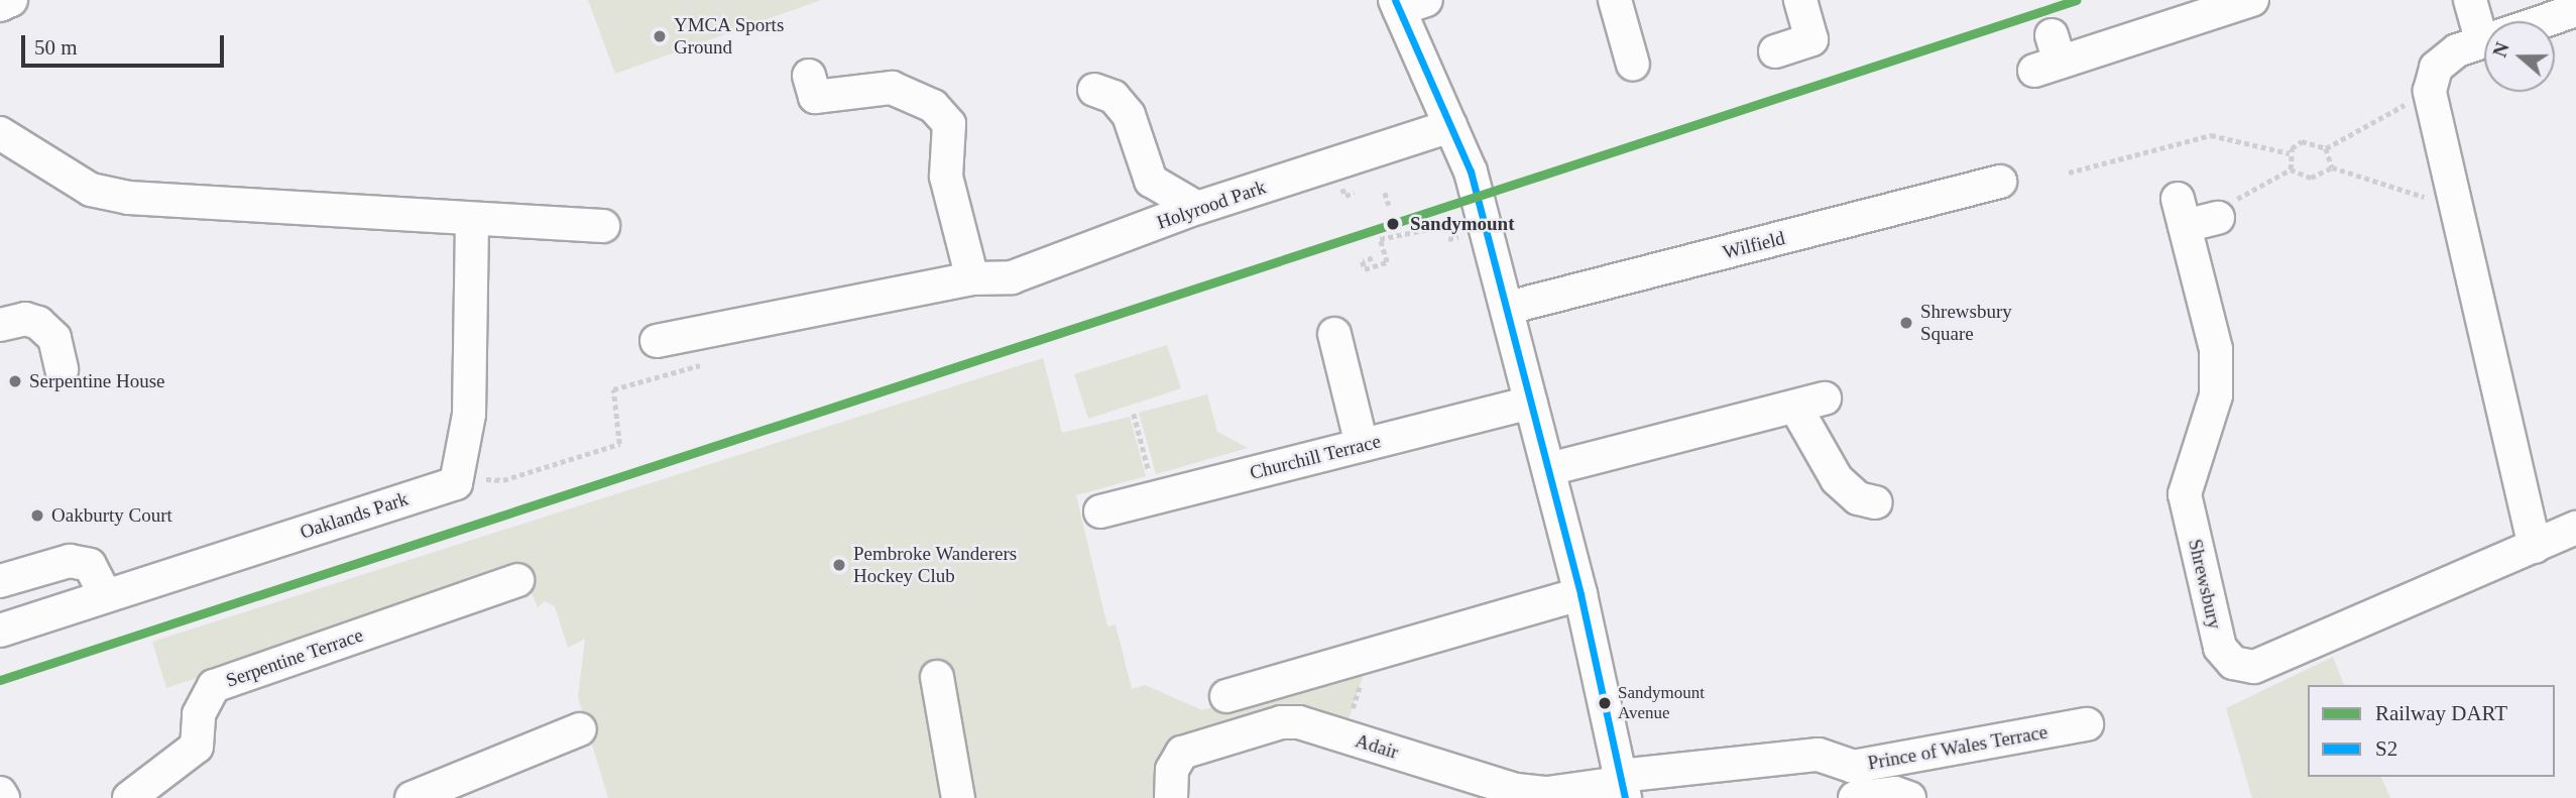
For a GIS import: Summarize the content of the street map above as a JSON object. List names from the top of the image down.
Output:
{
  "streets": {
    "street": [
      "Holyrood Park",
      "Wilfield",
      "Churchill Terrace",
      "Oaklands Park",
      "Shrewsbury",
      "Serpentine Terrace",
      "Adair",
      "Prince of Wales Terrace"
    ]
  },
  "crossings": [
    ["Adair", "Prince of Wales Terrace"]
  ],
  "places": [
    "YMCA Sports Ground",
    "Sandymount",
    "Shrewsbury Square",
    "Serpentine House",
    "Oakburty Court",
    "Pembroke Wanderers Hockey Club",
    "Sandymount Avenue"
  ],
  "lines": ["rail line DART", "transit line S2"],
  "legend": ["Railway DART", "S2"],
  "scale_bar": "50 m",
  "north": "left"
}
